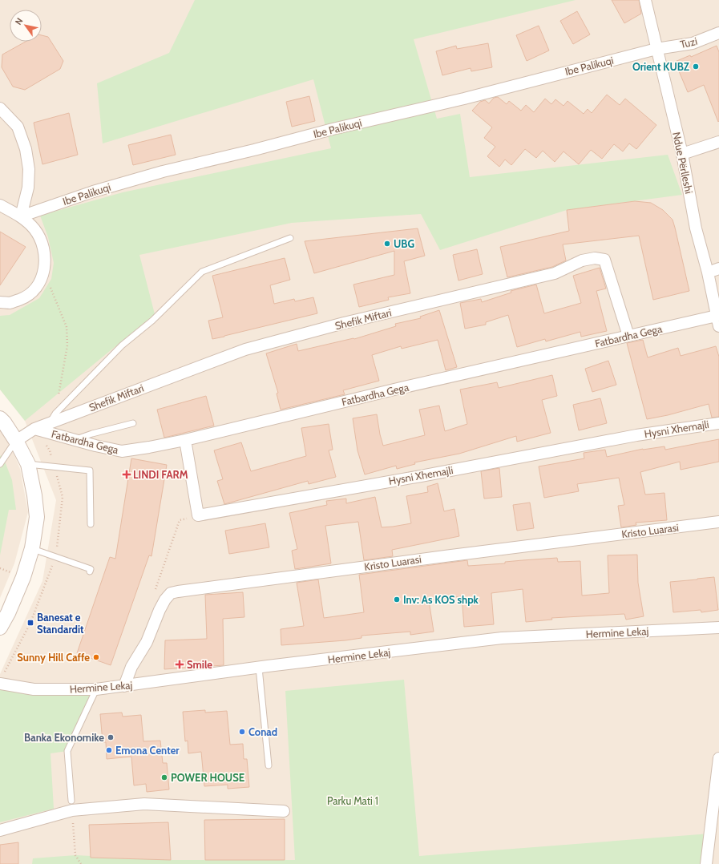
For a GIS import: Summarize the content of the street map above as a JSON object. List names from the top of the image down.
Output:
{
  "streets": {
    "street": [
      "Tuzi",
      "Ibe Palikuqi",
      "Ndue Përlleshi",
      "Shefik Miftari",
      "Fatbardha Gega",
      "Hysni Xhemajli",
      "Kristo Luarasi",
      "Hermine Lekaj"
    ]
  },
  "crossings": [
    ["Tuzi", "Ibe Palikuqi"],
    ["Tuzi", "Ndue Përlleshi"],
    ["Ibe Palikuqi", "Ndue Përlleshi"],
    ["Ndue Përlleshi", "Fatbardha Gega"],
    ["Shefik Miftari", "Fatbardha Gega"],
    ["Kristo Luarasi", "Hermine Lekaj"]
  ],
  "parks": ["Parku Mati 1"],
  "places": {
    "other": [
      "Orient KUBZ",
      "UBG",
      "Inv: As KOS shpk",
      "Sunny Hill Caffe",
      "Conad",
      "Banka Ekonomike",
      "Emona Center",
      "POWER HOUSE"
    ],
    "health": ["LINDI FARM", "Smile"],
    "transit": ["Banesat e Standardit"]
  },
  "north": "top left"
}
